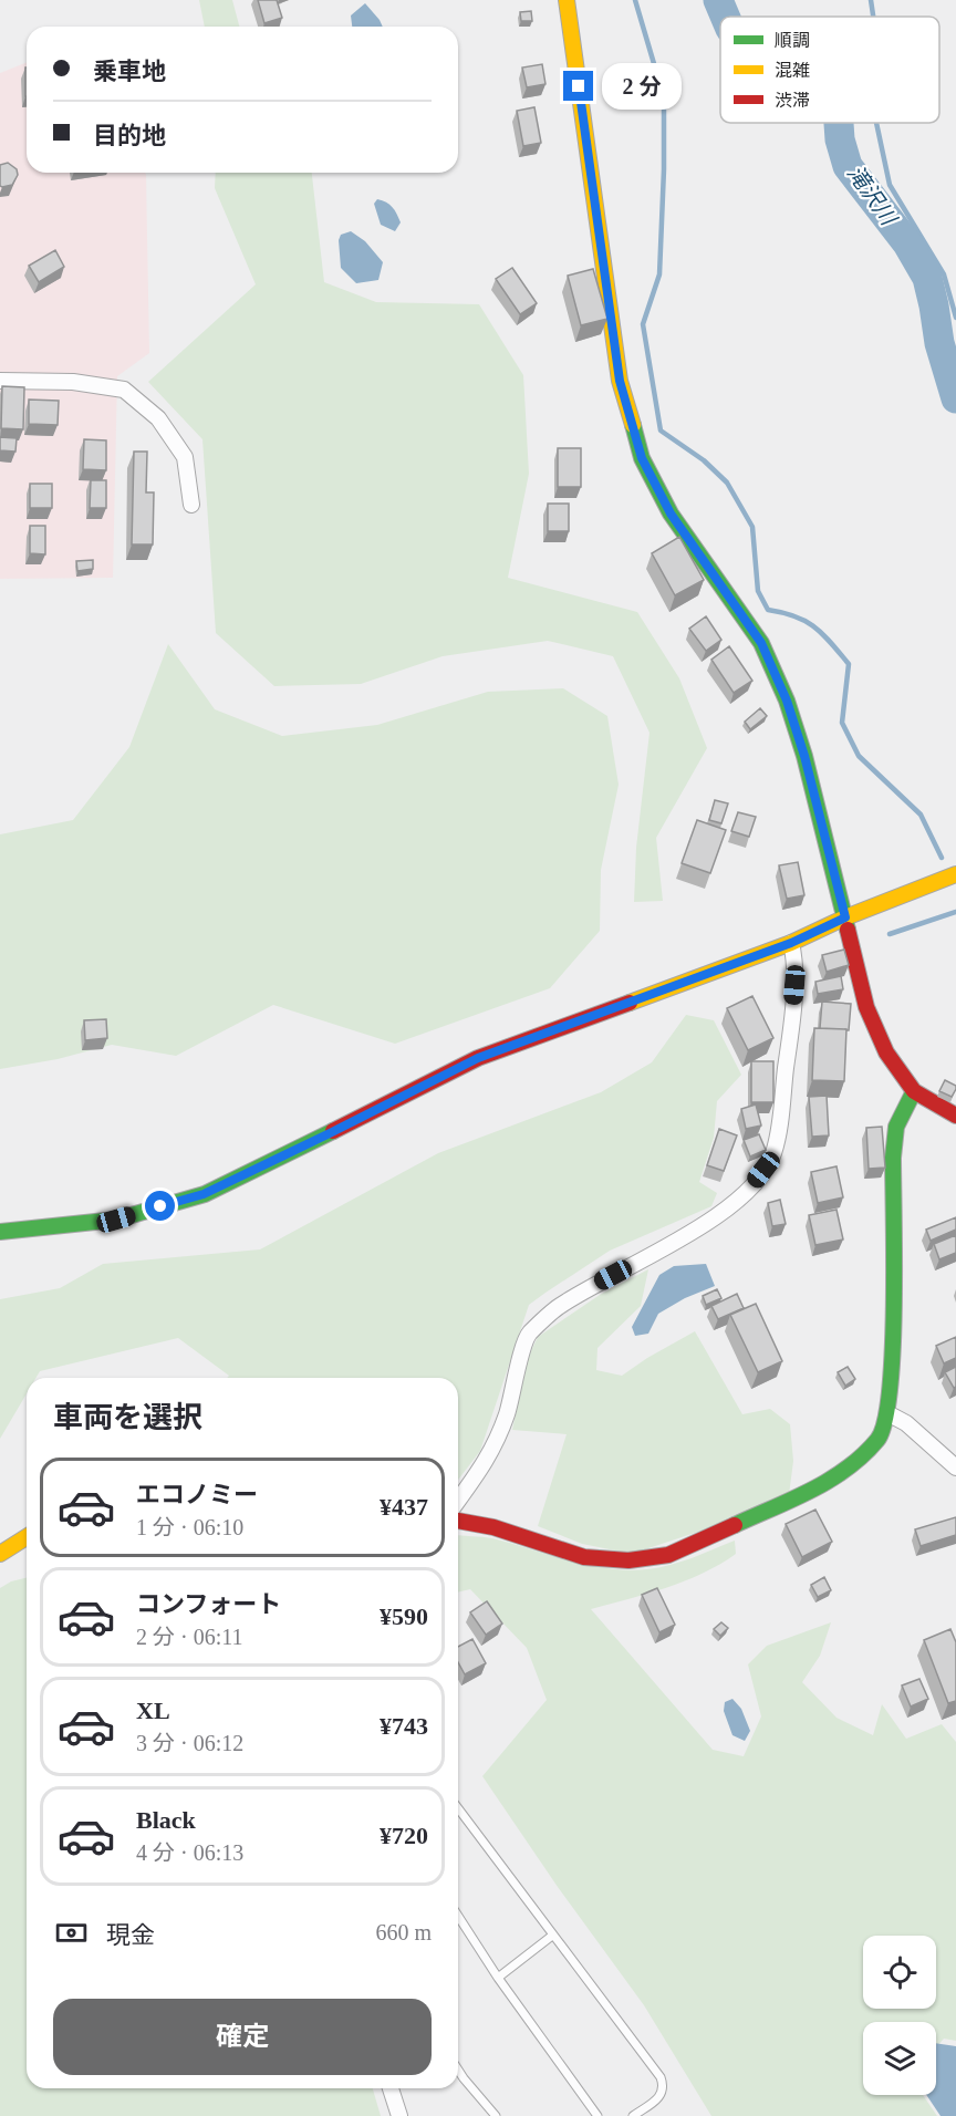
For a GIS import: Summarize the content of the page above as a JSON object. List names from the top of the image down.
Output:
{
  "water": ["滝沢川"],
  "legend": ["順調", "混雑", "渋滞"],
  "page": {
    "banner": ["乗車地", "目的地"],
    "bubble": "2 分",
    "heading": "車両を選択",
    "list": [
      {
        "name": "エコノミー",
        "note": "1 分 · 06:10",
        "value": "¥437"
      },
      {
        "name": "コンフォート",
        "note": "2 分 · 06:11",
        "value": "¥590"
      },
      {
        "name": "XL",
        "note": "3 分 · 06:12",
        "value": "¥743"
      },
      {
        "name": "Black",
        "note": "4 分 · 06:13",
        "value": "¥720"
      }
    ],
    "pay": ["現金", "660 m"],
    "buttons": "確定"
  }
}
